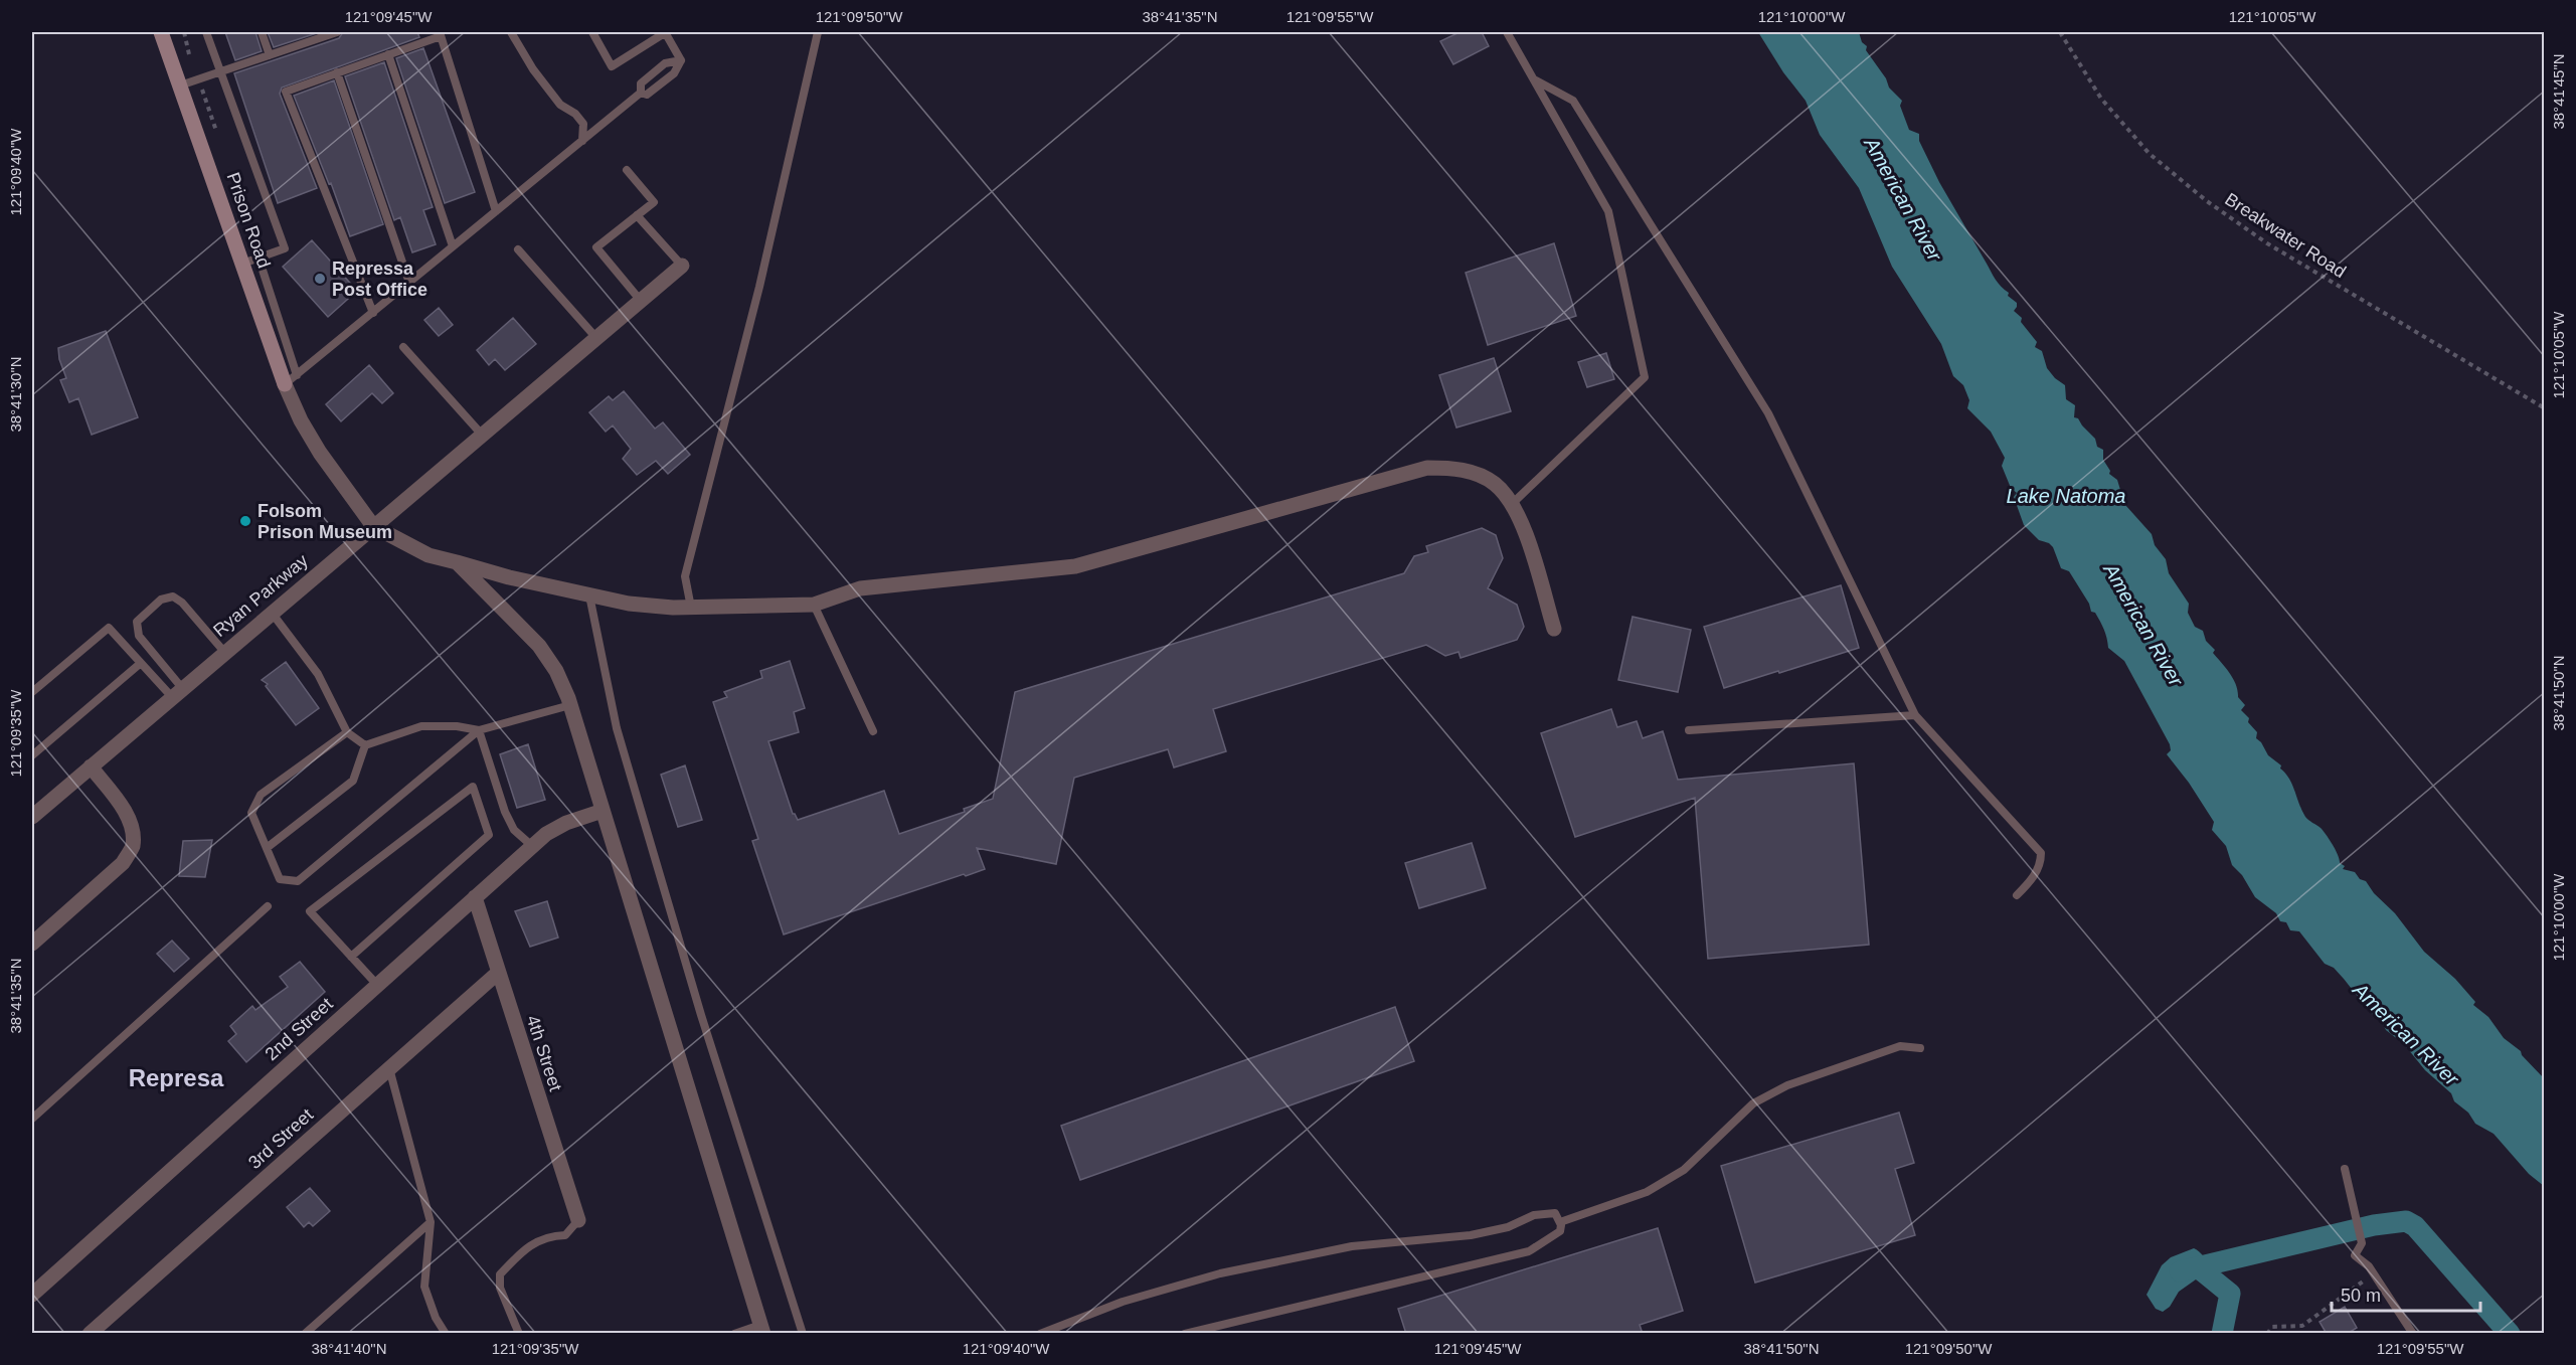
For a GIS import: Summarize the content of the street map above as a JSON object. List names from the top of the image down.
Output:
{
  "streets": {
    "street": [
      "Prison Road",
      "Ryan Parkway",
      "2nd Street",
      "4th Street",
      "3rd Street"
    ],
    "path": ["Breakwater Road"]
  },
  "crossings": [
    ["Prison Road", "Ryan Parkway"],
    ["2nd Street", "4th Street"],
    ["4th Street", "3rd Street"]
  ],
  "districts": ["Represa"],
  "water": ["American River", "Lake Natoma"],
  "places": ["Repressa Post Office", "Folsom Prison Museum"],
  "scale_bar": "50 m",
  "coordinates": [
    "121°09'45\"W",
    "121°09'50\"W",
    "38°41'35\"N",
    "121°09'55\"W",
    "121°10'00\"W",
    "121°10'05\"W",
    "38°41'45\"N",
    "121°09'40\"W",
    "38°41'30\"N",
    "38°41'50\"N",
    "121°09'35\"W",
    "38°41'40\"N"
  ]
}
